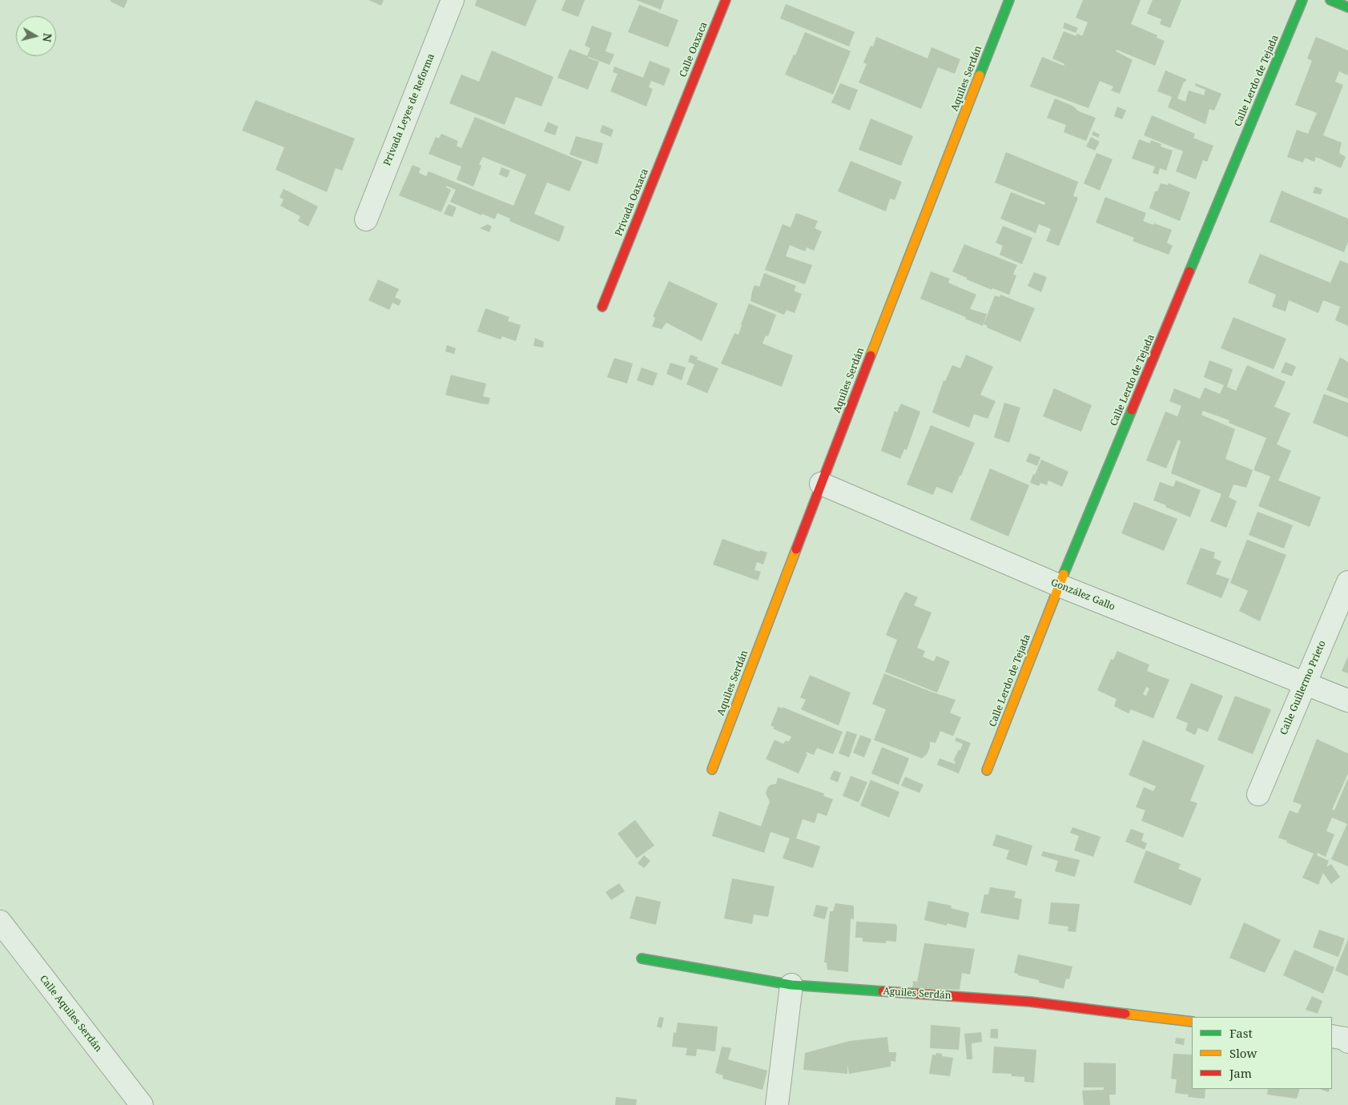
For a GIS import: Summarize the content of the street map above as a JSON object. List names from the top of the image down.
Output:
{
  "streets": {
    "street": [
      "Calle Oaxaca",
      "Aquiles Serdán",
      "Calle Lerdo de Tejada",
      "Privada Leyes de Reforma",
      "Privada Oaxaca",
      "González Gallo",
      "Calle Guillermo Prieto",
      "Aguiles Serdán",
      "Calle Aquiles Serdán"
    ]
  },
  "crossings": [
    ["Calle Oaxaca", "Privada Oaxaca"],
    ["Aquiles Serdán", "González Gallo"],
    ["Calle Lerdo de Tejada", "González Gallo"],
    ["González Gallo", "Calle Guillermo Prieto"]
  ],
  "legend": ["Fast", "Slow", "Jam"],
  "north": "right"
}
